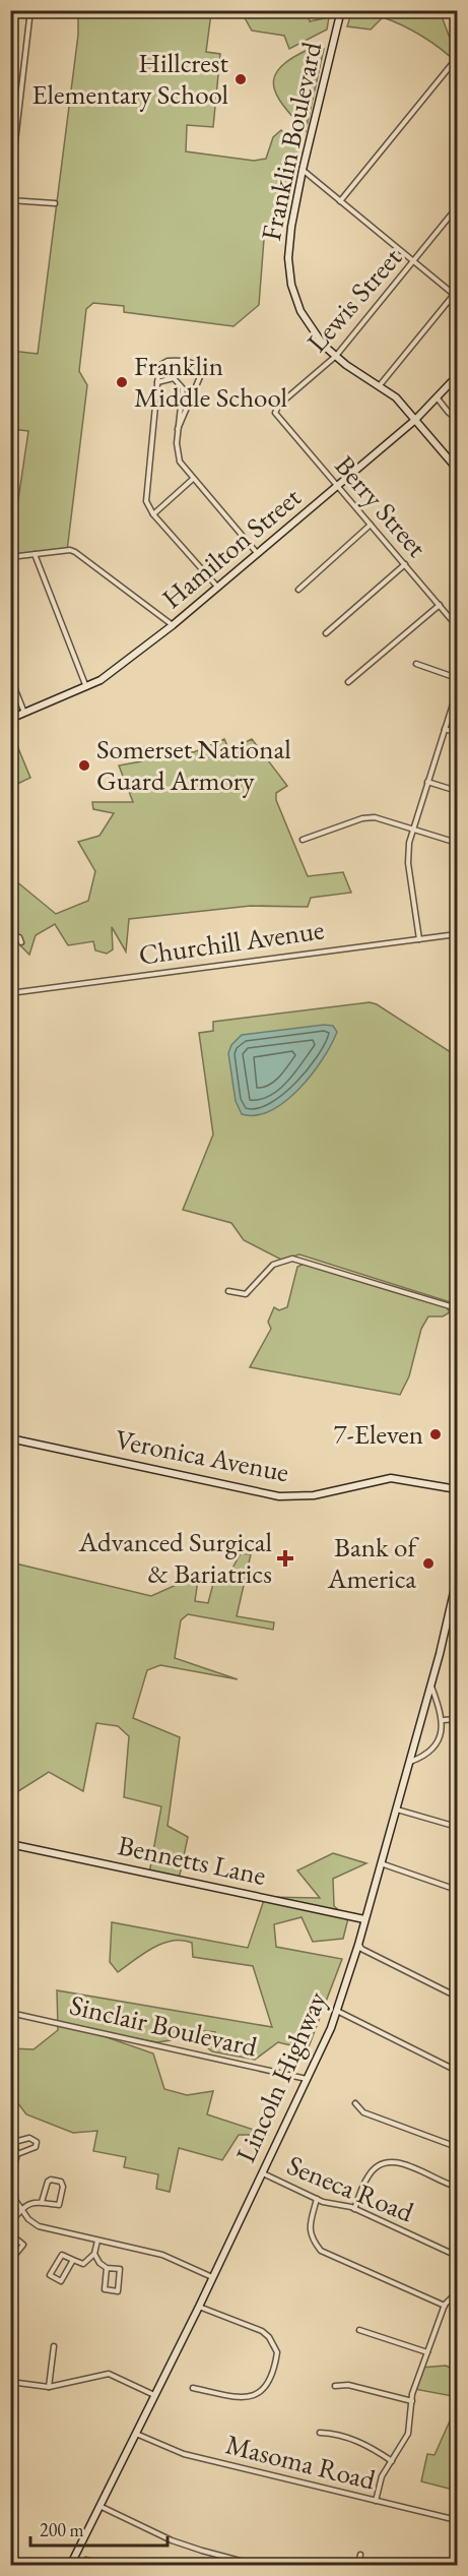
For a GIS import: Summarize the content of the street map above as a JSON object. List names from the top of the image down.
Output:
{
  "streets": {
    "main road": [
      "Franklin Boulevard",
      "Hamilton Street",
      "Veronica Avenue",
      "Bennetts Lane",
      "Lincoln Highway"
    ],
    "street": [
      "Lewis Street",
      "Berry Street",
      "Churchill Avenue",
      "Sinclair Boulevard",
      "Seneca Road",
      "Masoma Road"
    ]
  },
  "crossings": [
    ["Franklin Boulevard", "Lewis Street"],
    ["Franklin Boulevard", "Hamilton Street"],
    ["Lewis Street", "Berry Street"],
    ["Berry Street", "Hamilton Street"],
    ["Bennetts Lane", "Lincoln Highway"],
    ["Sinclair Boulevard", "Lincoln Highway"],
    ["Lincoln Highway", "Seneca Road"],
    ["Lincoln Highway", "Masoma Road"]
  ],
  "places": {
    "other": [
      "Hillcrest Elementary School",
      "Franklin Middle School",
      "Somerset National Guard Armory",
      "7-Eleven",
      "Bank of America"
    ],
    "health": ["Advanced Surgical & Bariatrics"]
  },
  "scale_bar": "200 m"
}
